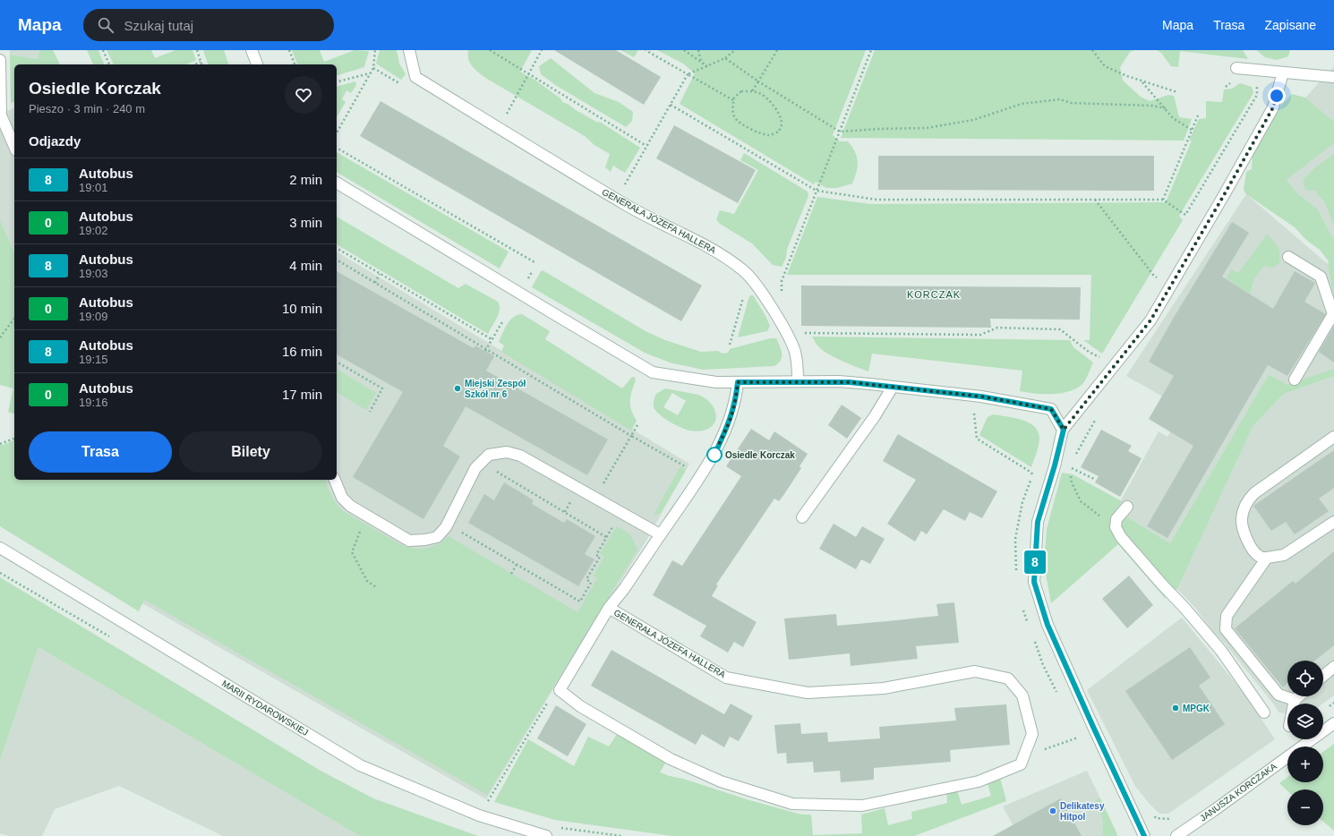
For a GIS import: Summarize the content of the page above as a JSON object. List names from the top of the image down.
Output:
{
  "streets": {
    "street": ["GENERAŁA JÓZEFA HALLERA", "MARII RYDAROWSKIEJ", "JANUSZA KORCZAKA"]
  },
  "districts": ["KORCZAK"],
  "places": [
    "Miejski Zespół Szkół nr 6",
    "Osiedle Korczak",
    "MPGK",
    "Delikatesy Hitpol"
  ],
  "lines": ["bus line 8"],
  "page": {
    "header": "Mapa",
    "search": "Szukaj tutaj",
    "nav": ["Mapa", "Trasa", "Zapisane"],
    "on_map": "8",
    "heading": [
      ["Osiedle Korczak", "Pieszo · 3 min · 240 m"],
      "Odjazdy"
    ],
    "list": [
      {
        "mark": "8",
        "name": "Autobus",
        "note": "19:01",
        "value": "2 min"
      },
      {
        "mark": "0",
        "name": "Autobus",
        "note": "19:02",
        "value": "3 min"
      },
      {
        "mark": "8",
        "name": "Autobus",
        "note": "19:03",
        "value": "4 min"
      },
      {
        "mark": "0",
        "name": "Autobus",
        "note": "19:09",
        "value": "10 min"
      },
      {
        "mark": "8",
        "name": "Autobus",
        "note": "19:15",
        "value": "16 min"
      },
      {
        "mark": "0",
        "name": "Autobus",
        "note": "19:16",
        "value": "17 min"
      }
    ],
    "buttons": ["Trasa", "Bilety"],
    "map_buttons": ["+", "−"]
  }
}
